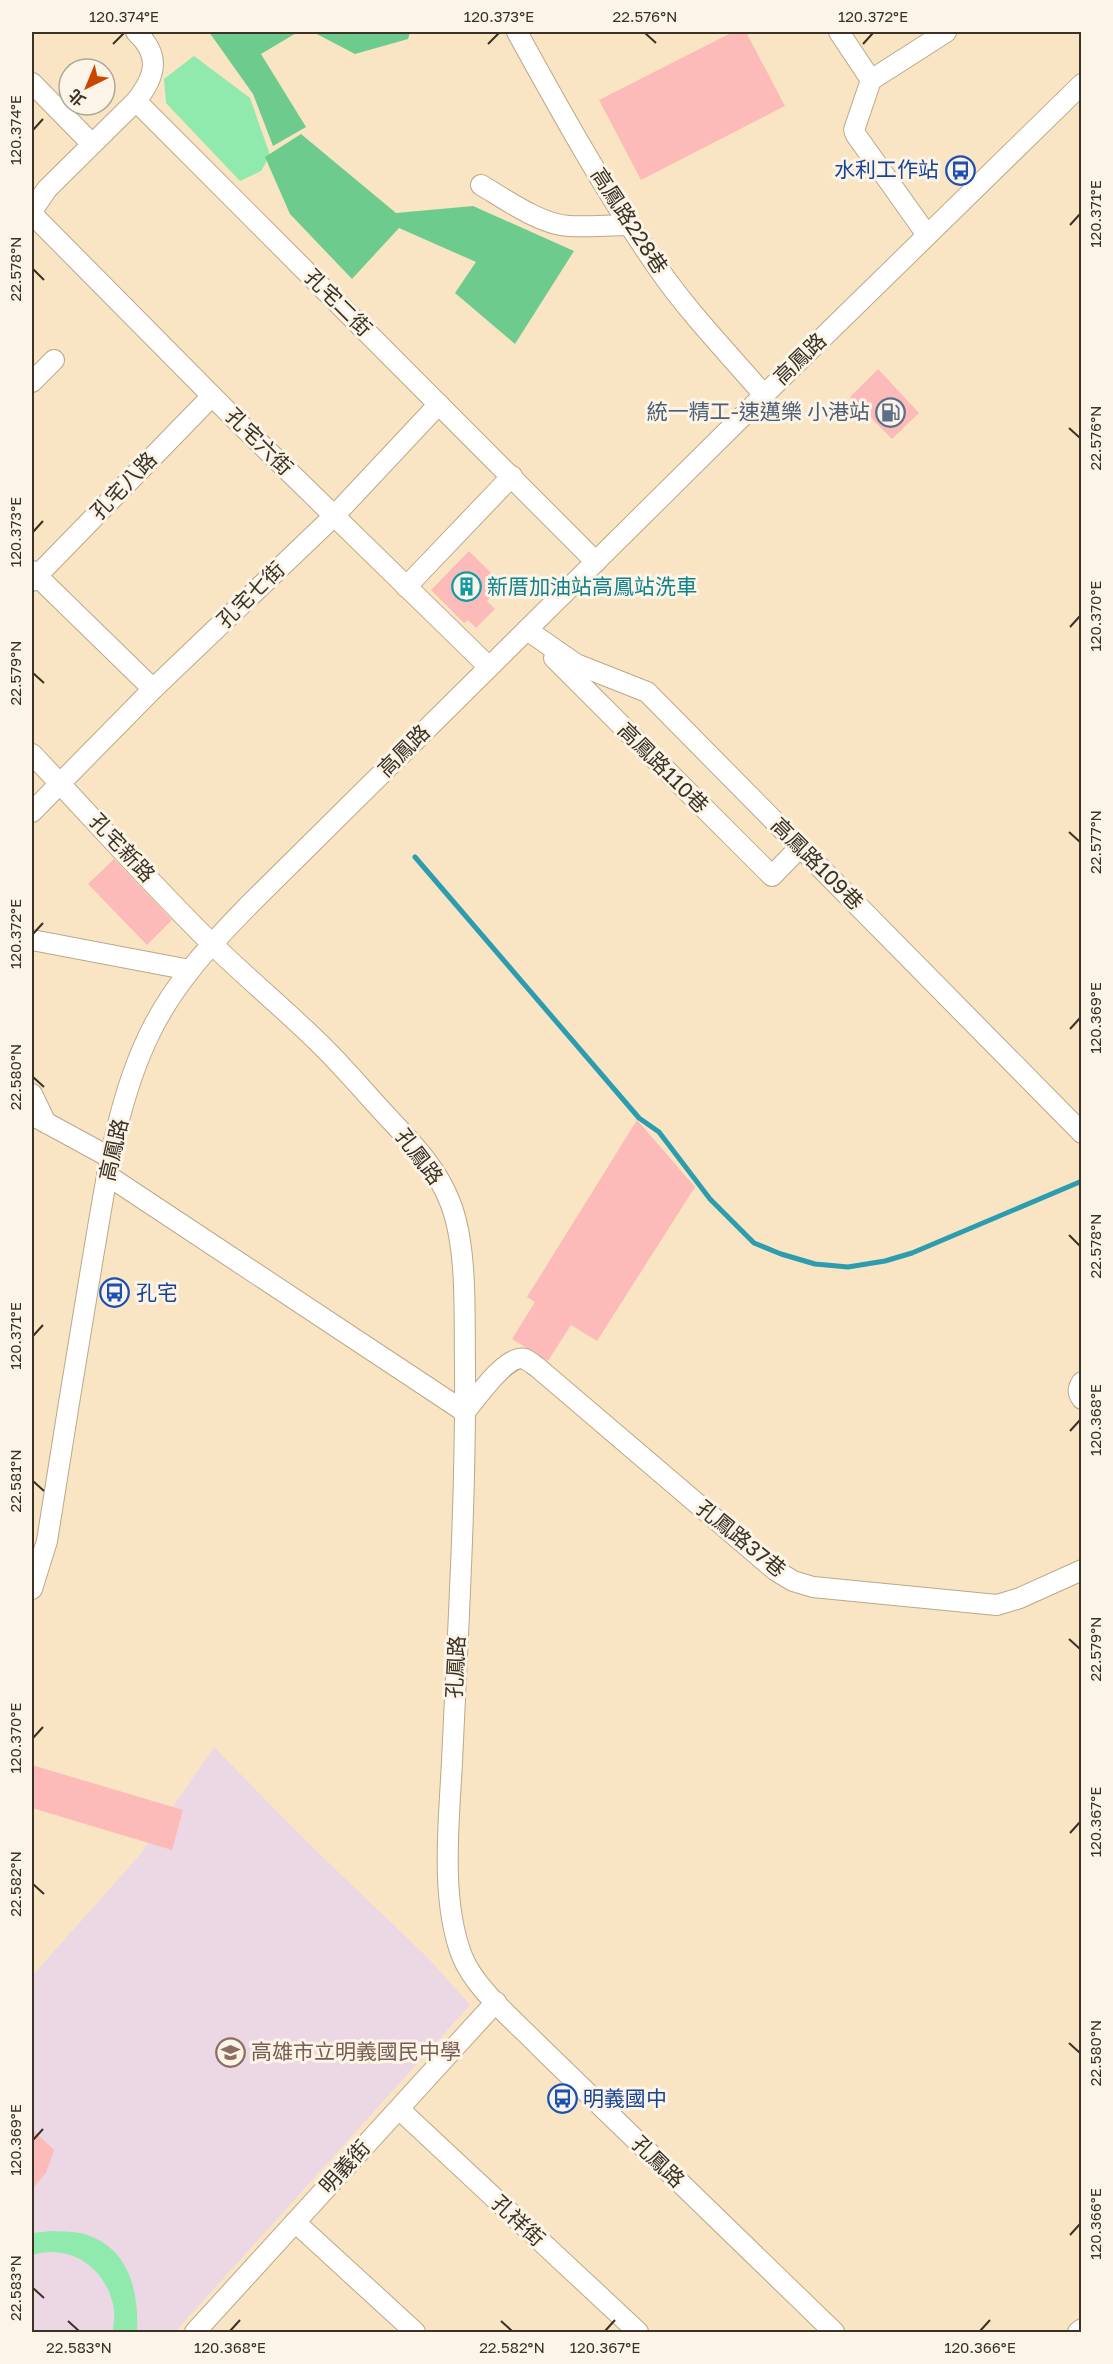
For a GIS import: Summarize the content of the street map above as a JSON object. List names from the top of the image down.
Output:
{
  "streets": {
    "street": [
      "高鳳路228巷",
      "孔宅二街",
      "高鳳路",
      "孔宅六街",
      "孔宅八路",
      "孔宅七街",
      "高鳳路110巷",
      "孔宅新路",
      "高鳳路109巷",
      "孔鳳路",
      "孔鳳路37巷",
      "明義街",
      "孔祥街"
    ]
  },
  "crossings": [
    ["高鳳路228巷", "高鳳路"],
    ["孔宅二街", "高鳳路"],
    ["孔宅二街", "孔宅七街"],
    ["高鳳路", "孔宅六街"],
    ["高鳳路", "高鳳路110巷"],
    ["高鳳路", "孔宅新路"],
    ["高鳳路", "高鳳路109巷"],
    ["高鳳路", "孔鳳路"],
    ["孔宅六街", "孔宅八路"],
    ["孔宅六街", "孔宅七街"],
    ["孔宅八路", "孔宅七街"],
    ["孔宅七街", "孔宅新路"],
    ["高鳳路110巷", "高鳳路109巷"],
    ["孔宅新路", "孔鳳路"],
    ["孔鳳路", "孔鳳路37巷"],
    ["孔鳳路", "明義街"],
    ["明義街", "孔祥街"]
  ],
  "places": {
    "bus stop": ["水利工作站", "孔宅", "明義國中"],
    "fuel station": ["統一精工-速邁樂 小港站"],
    "building": ["新厝加油站高鳳站洗車"],
    "school or university": ["高雄市立明義國民中學"]
  },
  "north": "bottom left",
  "coordinates": [
    "120.374°E",
    "120.373°E",
    "22.576°N",
    "120.372°E",
    "120.371°E",
    "22.578°N",
    "120.370°E",
    "22.579°N",
    "22.577°N",
    "120.369°E",
    "22.580°N",
    "120.368°E",
    "22.581°N",
    "120.367°E",
    "22.582°N",
    "120.366°E",
    "22.583°N"
  ]
}
